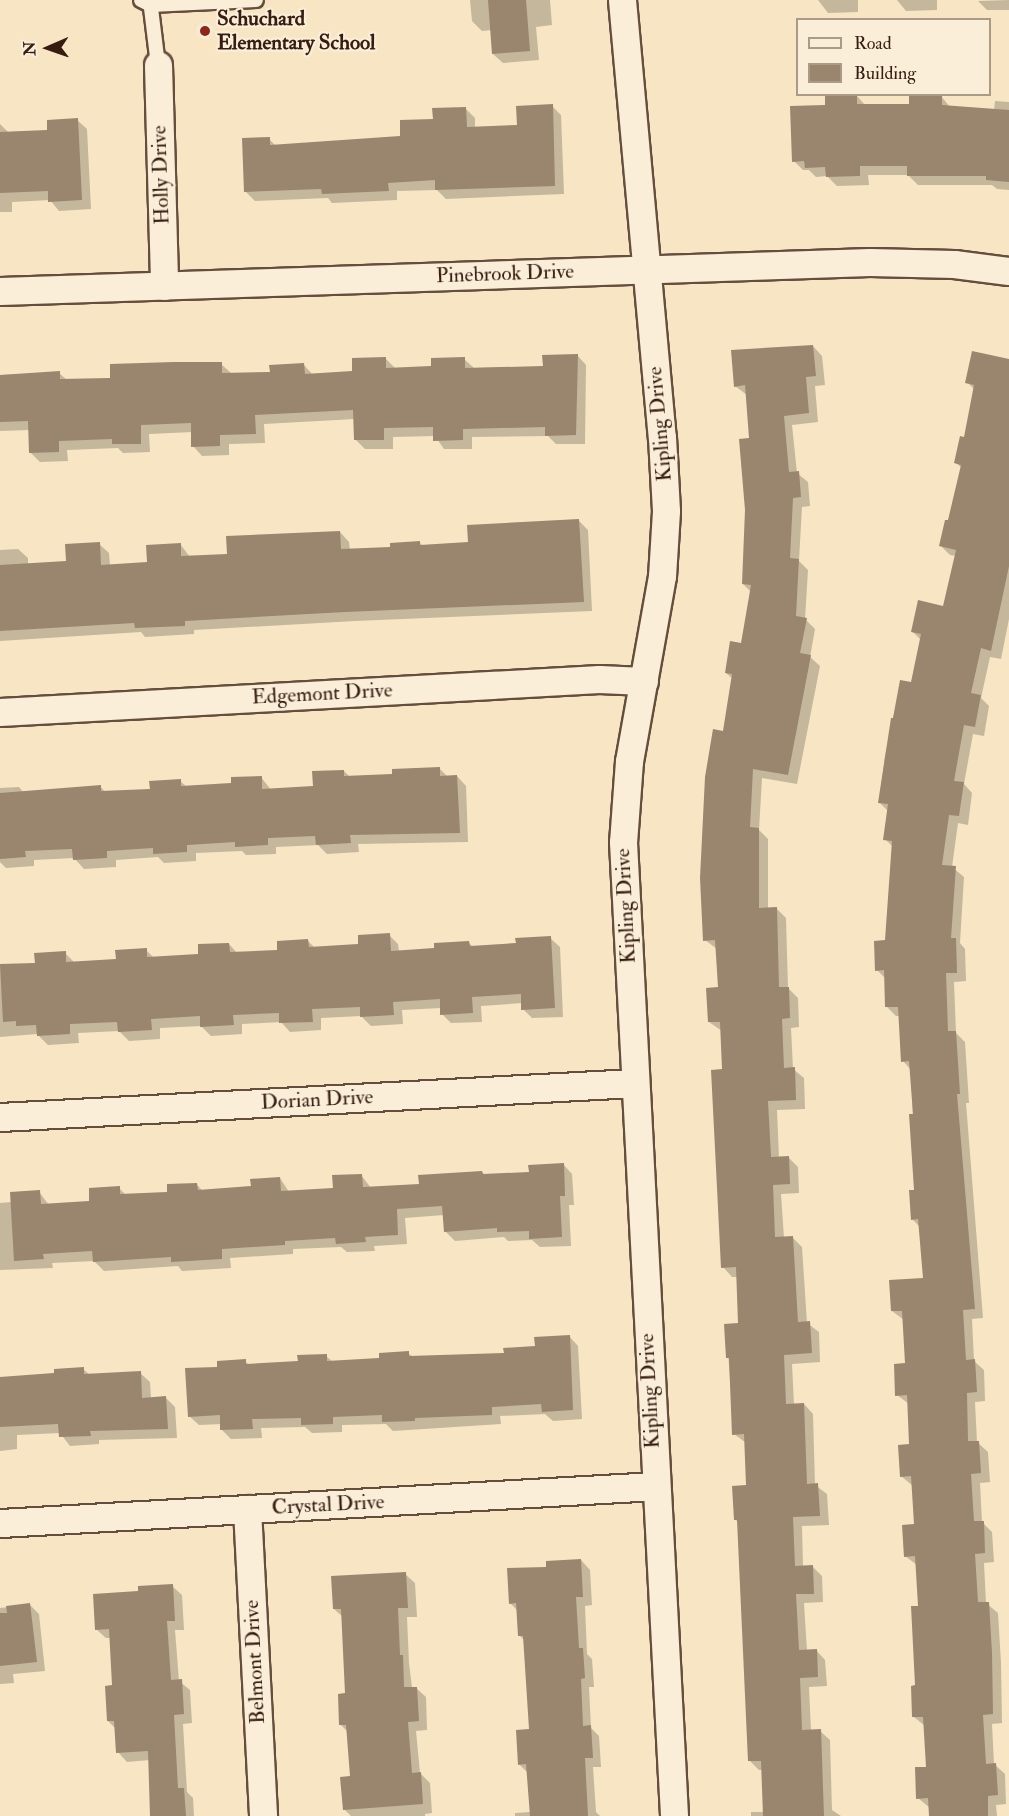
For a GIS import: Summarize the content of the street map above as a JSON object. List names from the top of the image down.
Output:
{
  "streets": {
    "street": [
      "Holly Drive",
      "Pinebrook Drive",
      "Kipling Drive",
      "Edgemont Drive",
      "Dorian Drive",
      "Crystal Drive",
      "Belmont Drive"
    ]
  },
  "crossings": [
    ["Holly Drive", "Pinebrook Drive"],
    ["Pinebrook Drive", "Kipling Drive"],
    ["Kipling Drive", "Edgemont Drive"],
    ["Kipling Drive", "Dorian Drive"],
    ["Kipling Drive", "Crystal Drive"],
    ["Crystal Drive", "Belmont Drive"]
  ],
  "places": ["Schuchard Elementary School"],
  "legend": ["Road", "Building"],
  "north": "left"
}
